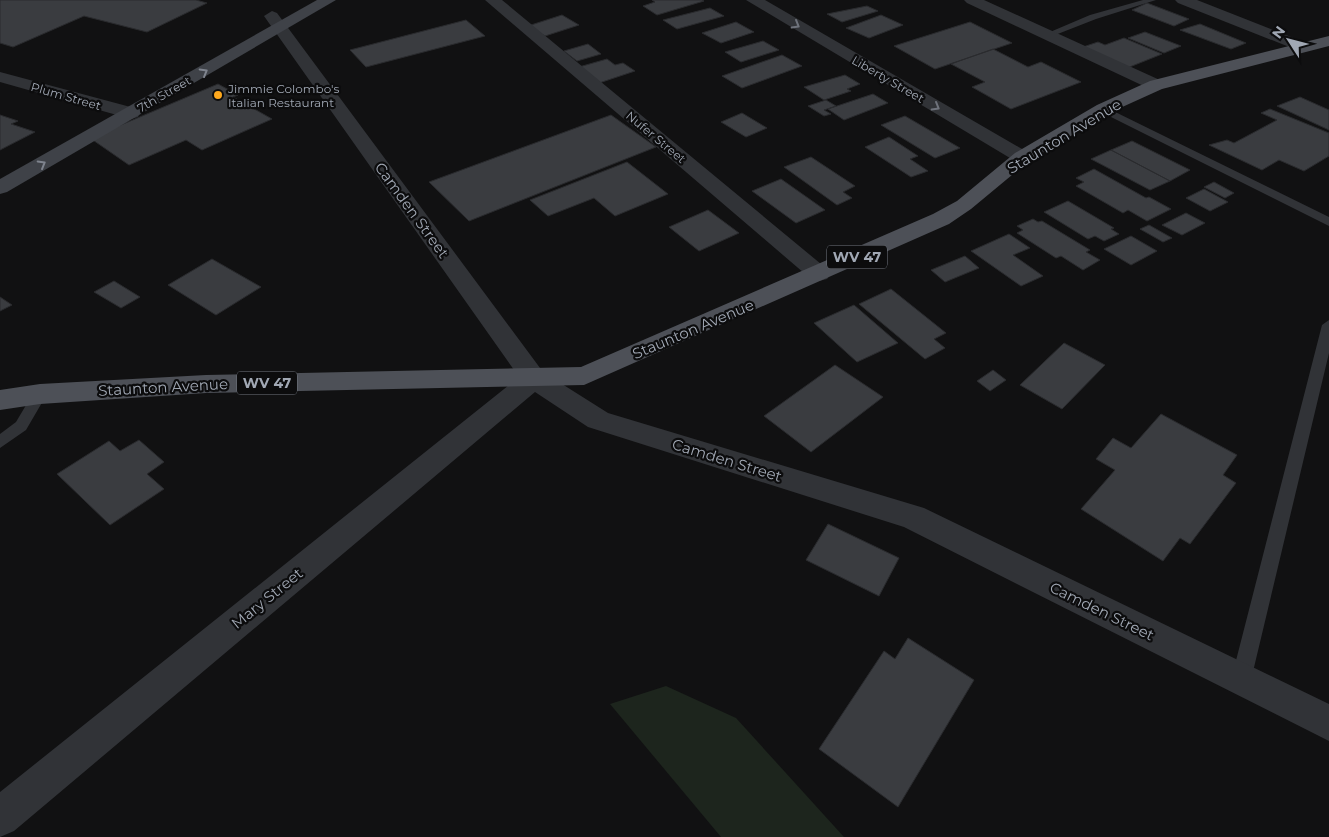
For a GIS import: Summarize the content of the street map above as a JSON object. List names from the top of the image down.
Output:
{
  "streets": {
    "main road": ["7th Street", "Staunton Avenue", "WV 47"],
    "street": [
      "Liberty Street",
      "Plum Street",
      "Nufer Street",
      "Camden Street",
      "Mary Street"
    ]
  },
  "crossings": [
    ["Liberty Street", "Staunton Avenue"],
    ["7th Street", "Plum Street"],
    ["7th Street", "Camden Street"],
    ["Staunton Avenue", "Nufer Street"],
    ["Staunton Avenue", "Camden Street"],
    ["Staunton Avenue", "Mary Street"],
    ["Camden Street", "Mary Street"]
  ],
  "places": ["Jimmie Colombo's Italian Restaurant"],
  "north": "top left"
}
